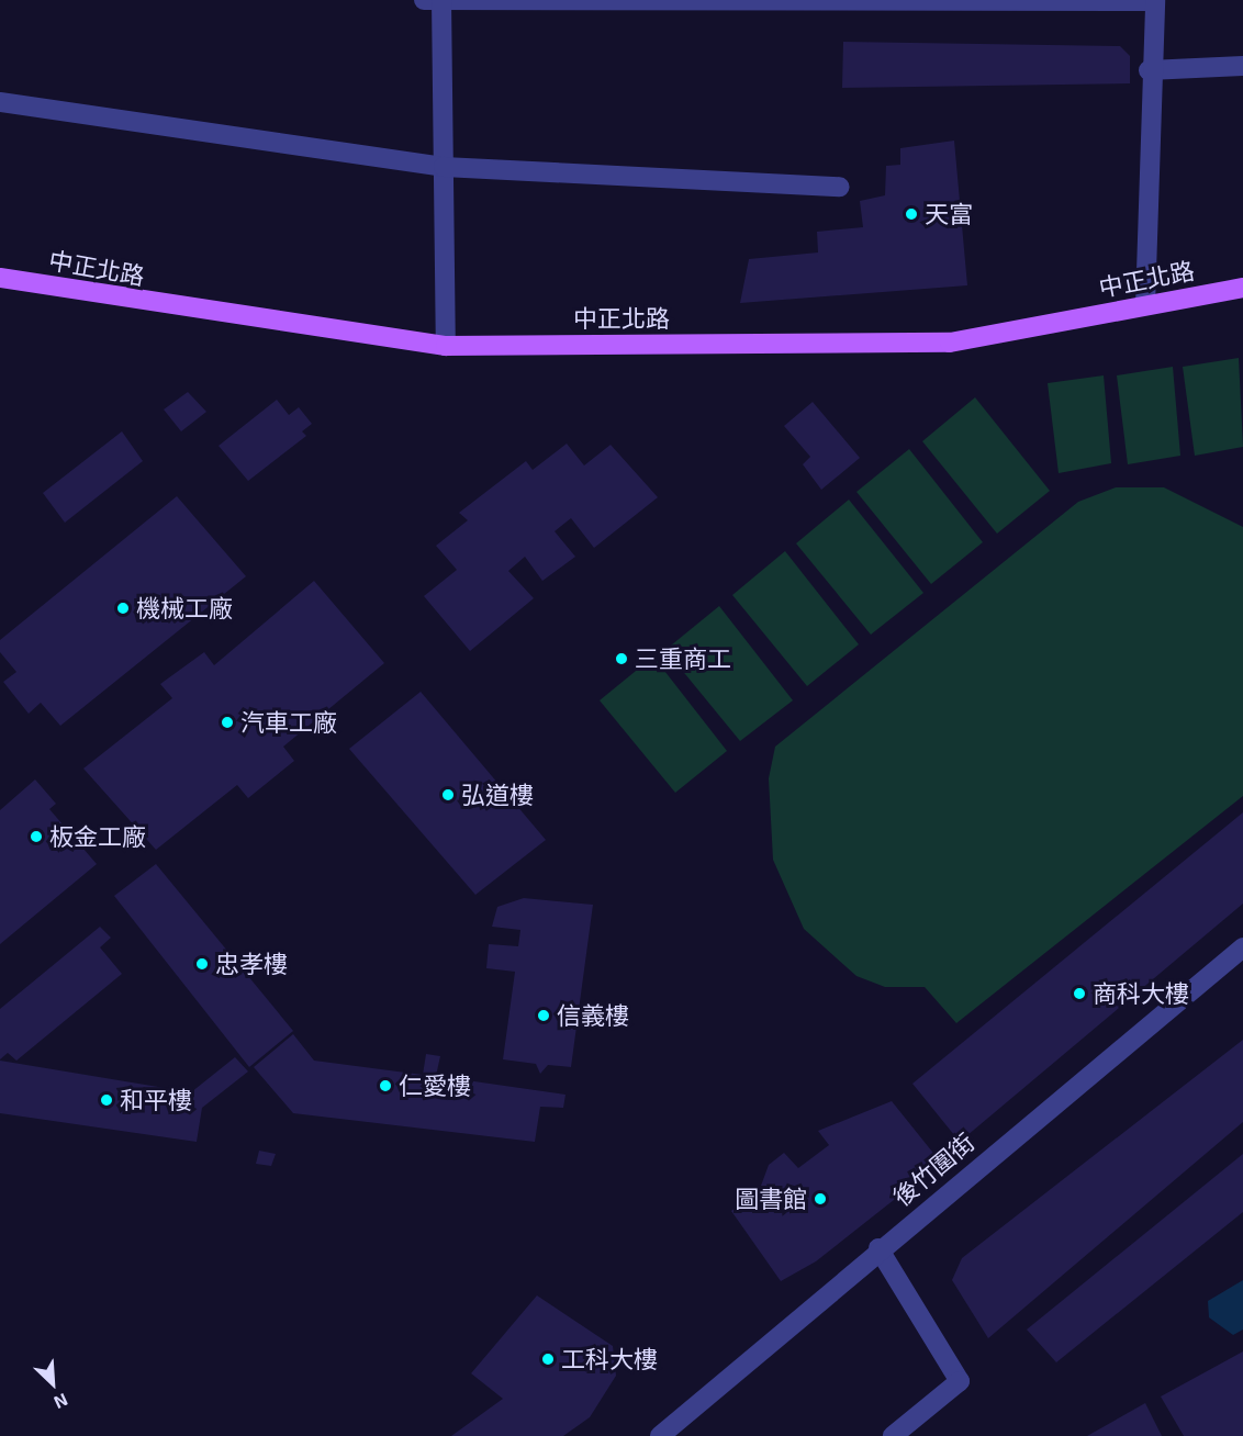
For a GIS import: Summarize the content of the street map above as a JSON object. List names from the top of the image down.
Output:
{
  "streets": {
    "main road": ["中正北路"],
    "street": ["後竹圍街"]
  },
  "places": [
    "天富",
    "機械工廠",
    "三重商工",
    "汽車工廠",
    "弘道樓",
    "板金工廠",
    "忠孝樓",
    "商科大樓",
    "信義樓",
    "仁愛樓",
    "和平樓",
    "圖書館",
    "工科大樓"
  ],
  "north": "bottom right"
}
